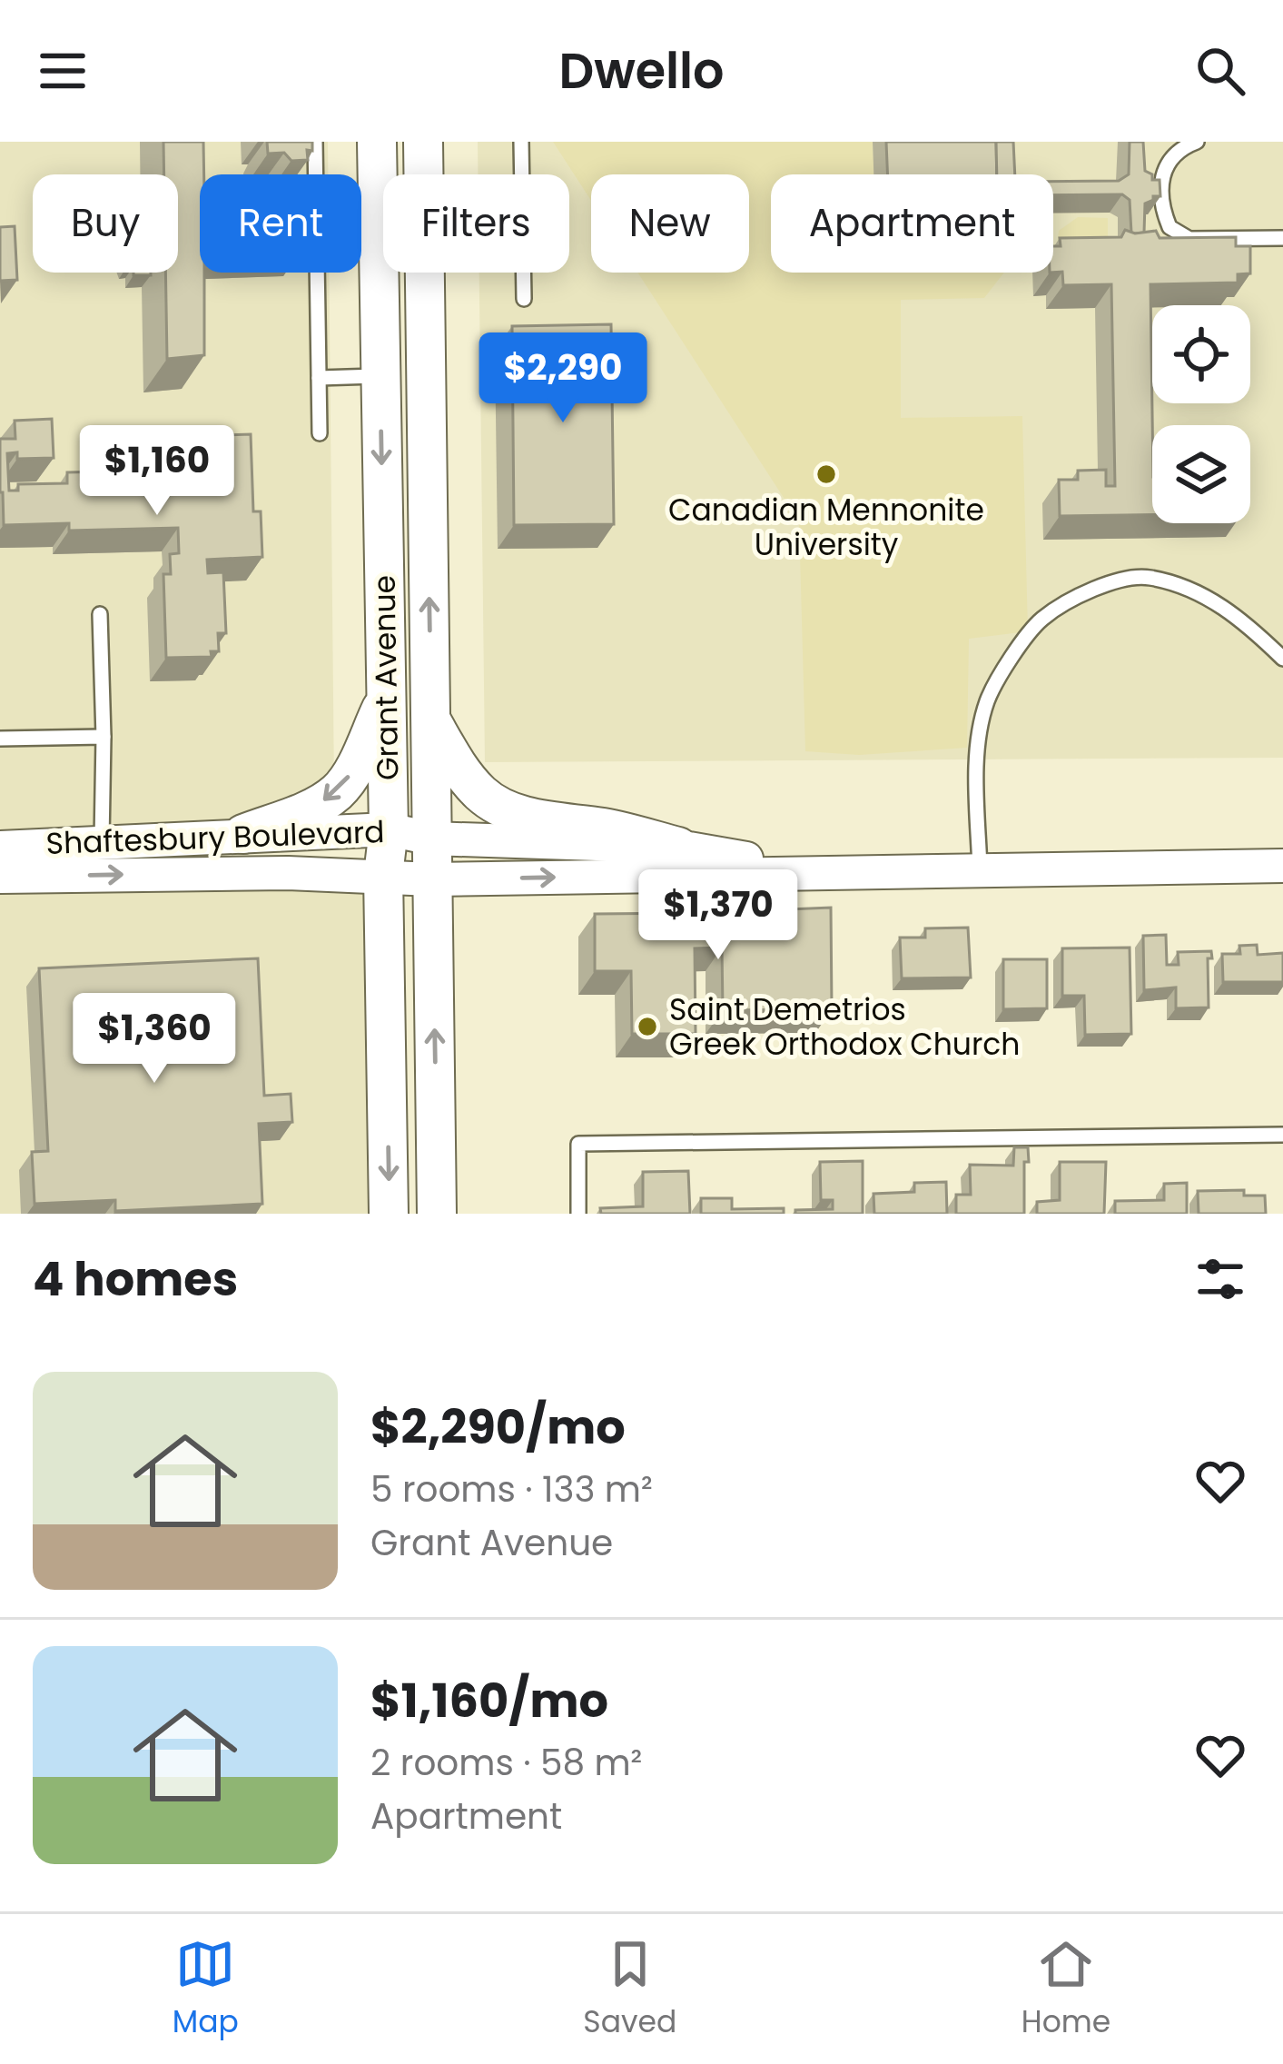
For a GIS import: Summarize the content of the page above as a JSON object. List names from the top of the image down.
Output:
{
  "streets": {
    "main road": ["Grant Avenue"],
    "street": ["Shaftesbury Boulevard"]
  },
  "crossings": [
    ["Grant Avenue", "Shaftesbury Boulevard"]
  ],
  "places": ["Canadian Mennonite University", "Saint Demetrios Greek Orthodox Church"],
  "page": {
    "header": "Dwello",
    "chip": [
      "Buy",
      "Rent",
      "Filters",
      "New",
      "Apartment"
    ],
    "price": [
      "$2,290",
      "$1,160",
      "$1,370",
      "$1,360"
    ],
    "heading": "4 homes",
    "list": [
      {
        "name": "$2,290/mo",
        "note": "5 rooms · 133 m² · Grant Avenue"
      },
      {
        "name": "$1,160/mo",
        "note": "2 rooms · 58 m² · Apartment"
      }
    ],
    "tabs": ["Map", "Saved", "Home"]
  }
}
